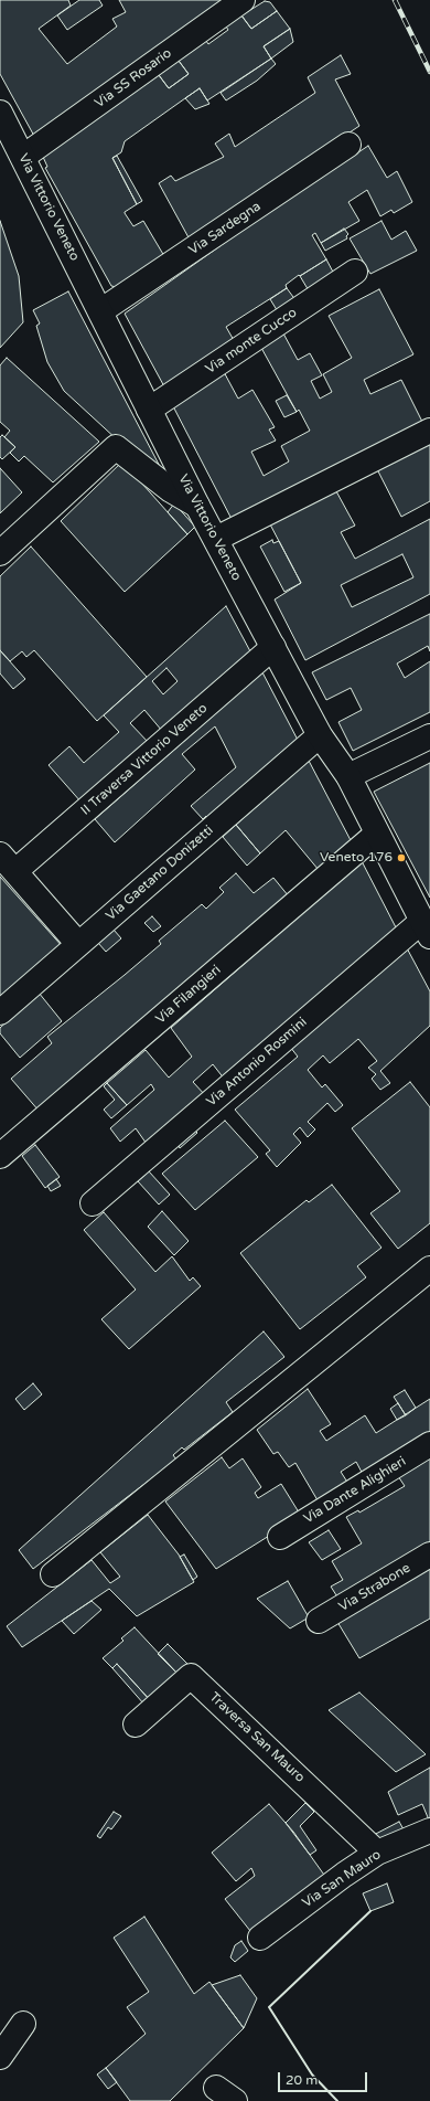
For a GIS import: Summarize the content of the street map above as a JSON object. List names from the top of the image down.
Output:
{
  "streets": {
    "street": [
      "Via SS Rosario",
      "Via Vittorio Veneto",
      "Via Sardegna",
      "Via monte Cucco",
      "II Traversa Vittorio Veneto",
      "Via Gaetano Donizetti",
      "Via Filangieri",
      "Via Antonio Rosmini",
      "Via Dante Alighieri",
      "Via Strabone",
      "Traversa San Mauro",
      "Via San Mauro"
    ]
  },
  "crossings": [
    ["Via SS Rosario", "Via Vittorio Veneto"],
    ["Via Vittorio Veneto", "Via Sardegna"],
    ["Via Vittorio Veneto", "Via monte Cucco"],
    ["Via Vittorio Veneto", "II Traversa Vittorio Veneto"],
    ["Via Vittorio Veneto", "Via Gaetano Donizetti"],
    ["Via Vittorio Veneto", "Via Filangieri"],
    ["Via Vittorio Veneto", "Via Antonio Rosmini"],
    ["Traversa San Mauro", "Via San Mauro"]
  ],
  "places": ["Veneto 176"],
  "scale_bar": "20 m"
}
